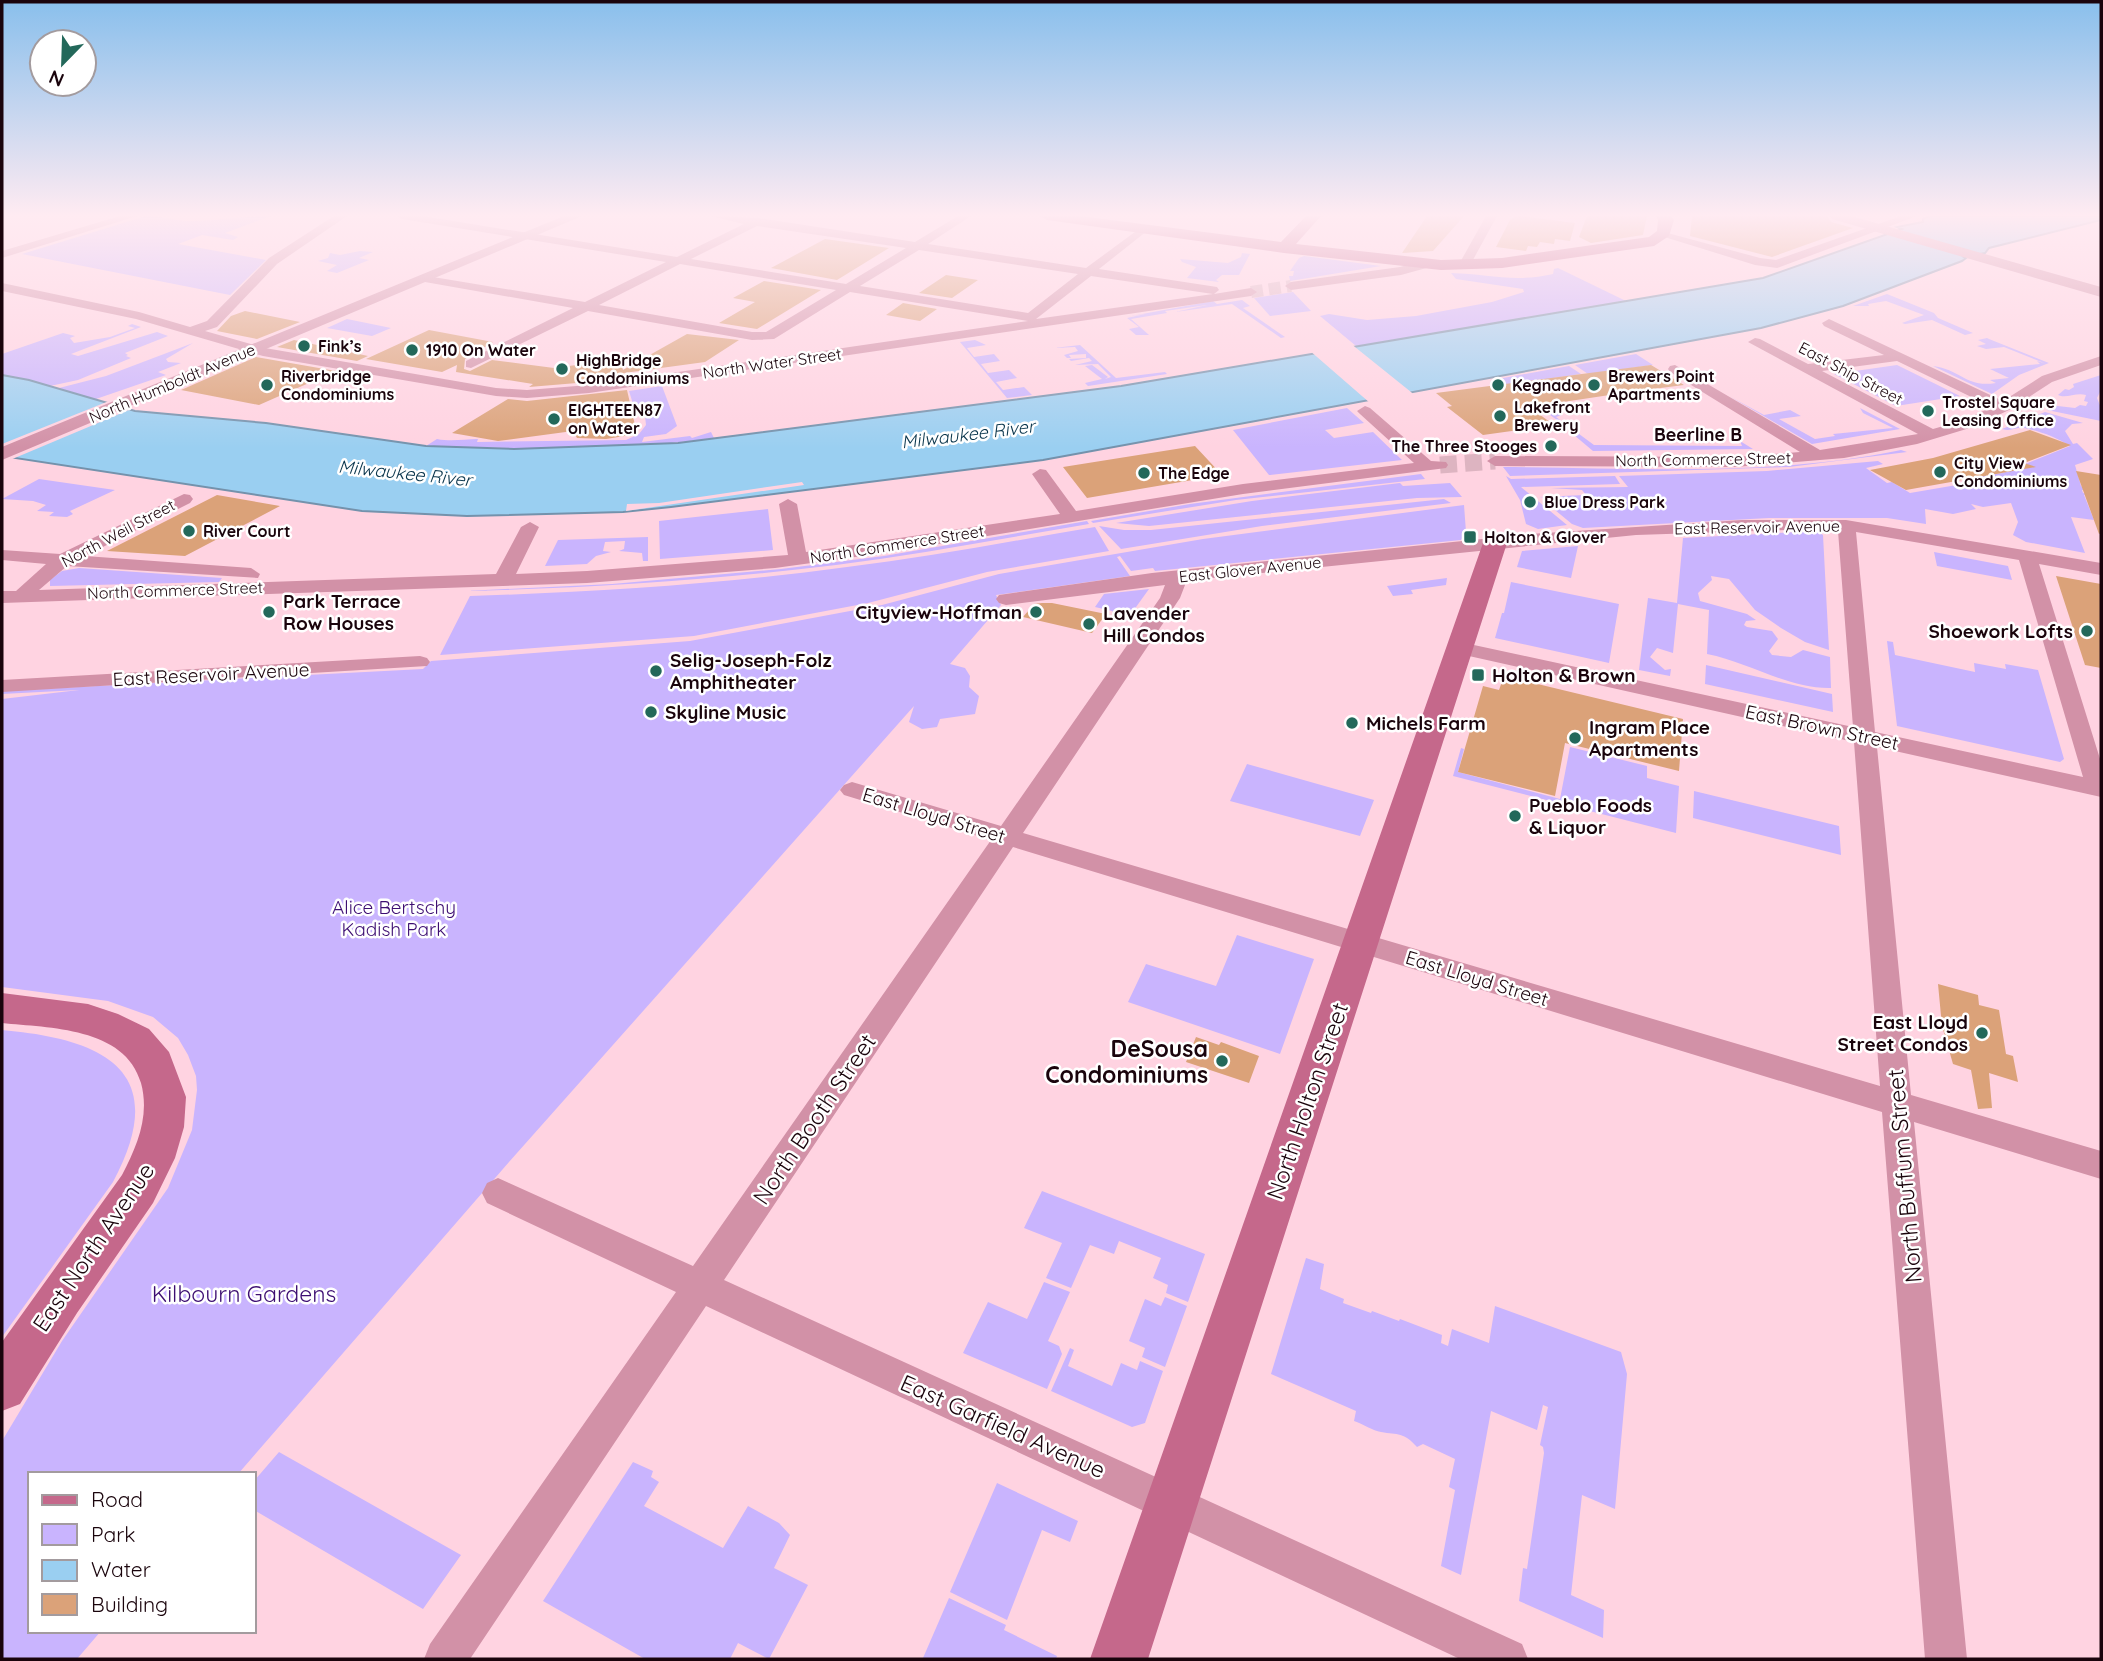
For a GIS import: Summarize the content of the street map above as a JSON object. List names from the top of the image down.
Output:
{
  "streets": {
    "main road": ["North Holton Street", "East North Avenue"],
    "street": [
      "North Water Street",
      "East Ship Street",
      "North Humboldt Avenue",
      "North Commerce Street",
      "East Reservoir Avenue",
      "North Weil Street",
      "East Glover Avenue",
      "East Brown Street",
      "East Lloyd Street",
      "North Booth Street",
      "North Buffum Street",
      "East Garfield Avenue"
    ]
  },
  "crossings": [
    ["North Water Street", "North Humboldt Avenue"],
    ["East Ship Street", "North Commerce Street"],
    ["North Commerce Street", "North Weil Street"],
    ["East Reservoir Avenue", "East Glover Avenue"],
    ["East Reservoir Avenue", "North Holton Street"],
    ["East Reservoir Avenue", "North Buffum Street"],
    ["East Glover Avenue", "North Holton Street"],
    ["East Glover Avenue", "North Booth Street"],
    ["East Brown Street", "North Holton Street"],
    ["East Brown Street", "North Buffum Street"],
    ["East Lloyd Street", "North Holton Street"],
    ["East Lloyd Street", "North Booth Street"],
    ["East Lloyd Street", "North Buffum Street"],
    ["North Holton Street", "East Garfield Avenue"],
    ["North Booth Street", "East Garfield Avenue"]
  ],
  "districts": ["Beerline B"],
  "water": ["Milwaukee River"],
  "parks": ["Alice Bertschy Kadish Park", "Kilbourn Gardens"],
  "places": {
    "other": [
      "Fink’s",
      "1910 On Water",
      "HighBridge Condominiums",
      "Riverbridge Condominiums",
      "Kegnado",
      "Brewers Point Apartments",
      "Trostel Square Leasing Office",
      "Lakefront Brewery",
      "EIGHTEEN87 on Water",
      "The Three Stooges",
      "City View Condominiums",
      "The Edge",
      "Blue Dress Park",
      "River Court",
      "Park Terrace Row Houses",
      "Cityview-Hoffman",
      "Lavender Hill Condos",
      "Shoework Lofts",
      "Selig-Joseph-Folz Amphitheater",
      "Skyline Music",
      "Michels Farm",
      "Ingram Place Apartments",
      "Pueblo Foods & Liquor",
      "East Lloyd Street Condos",
      "DeSousa Condominiums"
    ],
    "transit": ["Holton & Glover", "Holton & Brown"]
  },
  "legend": [
    "Road",
    "Park",
    "Water",
    "Building"
  ],
  "north": "bottom left"
}
